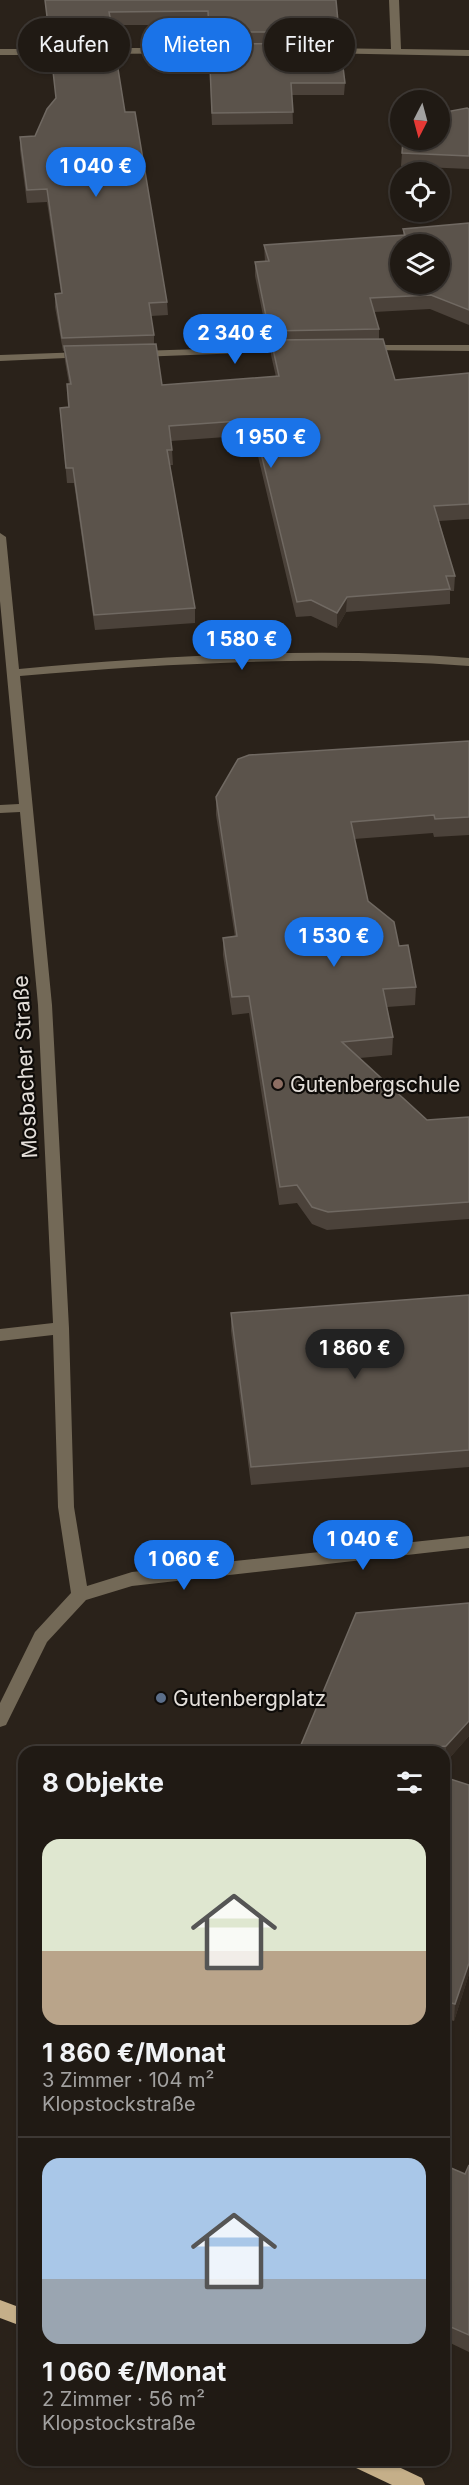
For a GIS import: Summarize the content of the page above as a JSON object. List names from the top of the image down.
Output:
{
  "streets": {
    "street": ["Mosbacher Straße"]
  },
  "places": ["Gutenbergschule", "Gutenbergplatz"],
  "north": "bottom",
  "page": {
    "chip": ["Kaufen", "Mieten", "Filter"],
    "price": [
      "1 040 €",
      "2 340 €",
      "1 950 €",
      "1 580 €",
      "1 530 €",
      "1 860 €",
      "1 040 €",
      "1 060 €"
    ],
    "heading": "8 Objekte",
    "list": [
      {
        "name": "1 860 €/Monat",
        "note": "3 Zimmer · 104 m² · Klopstockstraße"
      },
      {
        "name": "1 060 €/Monat",
        "note": "2 Zimmer · 56 m² · Klopstockstraße"
      }
    ]
  }
}
